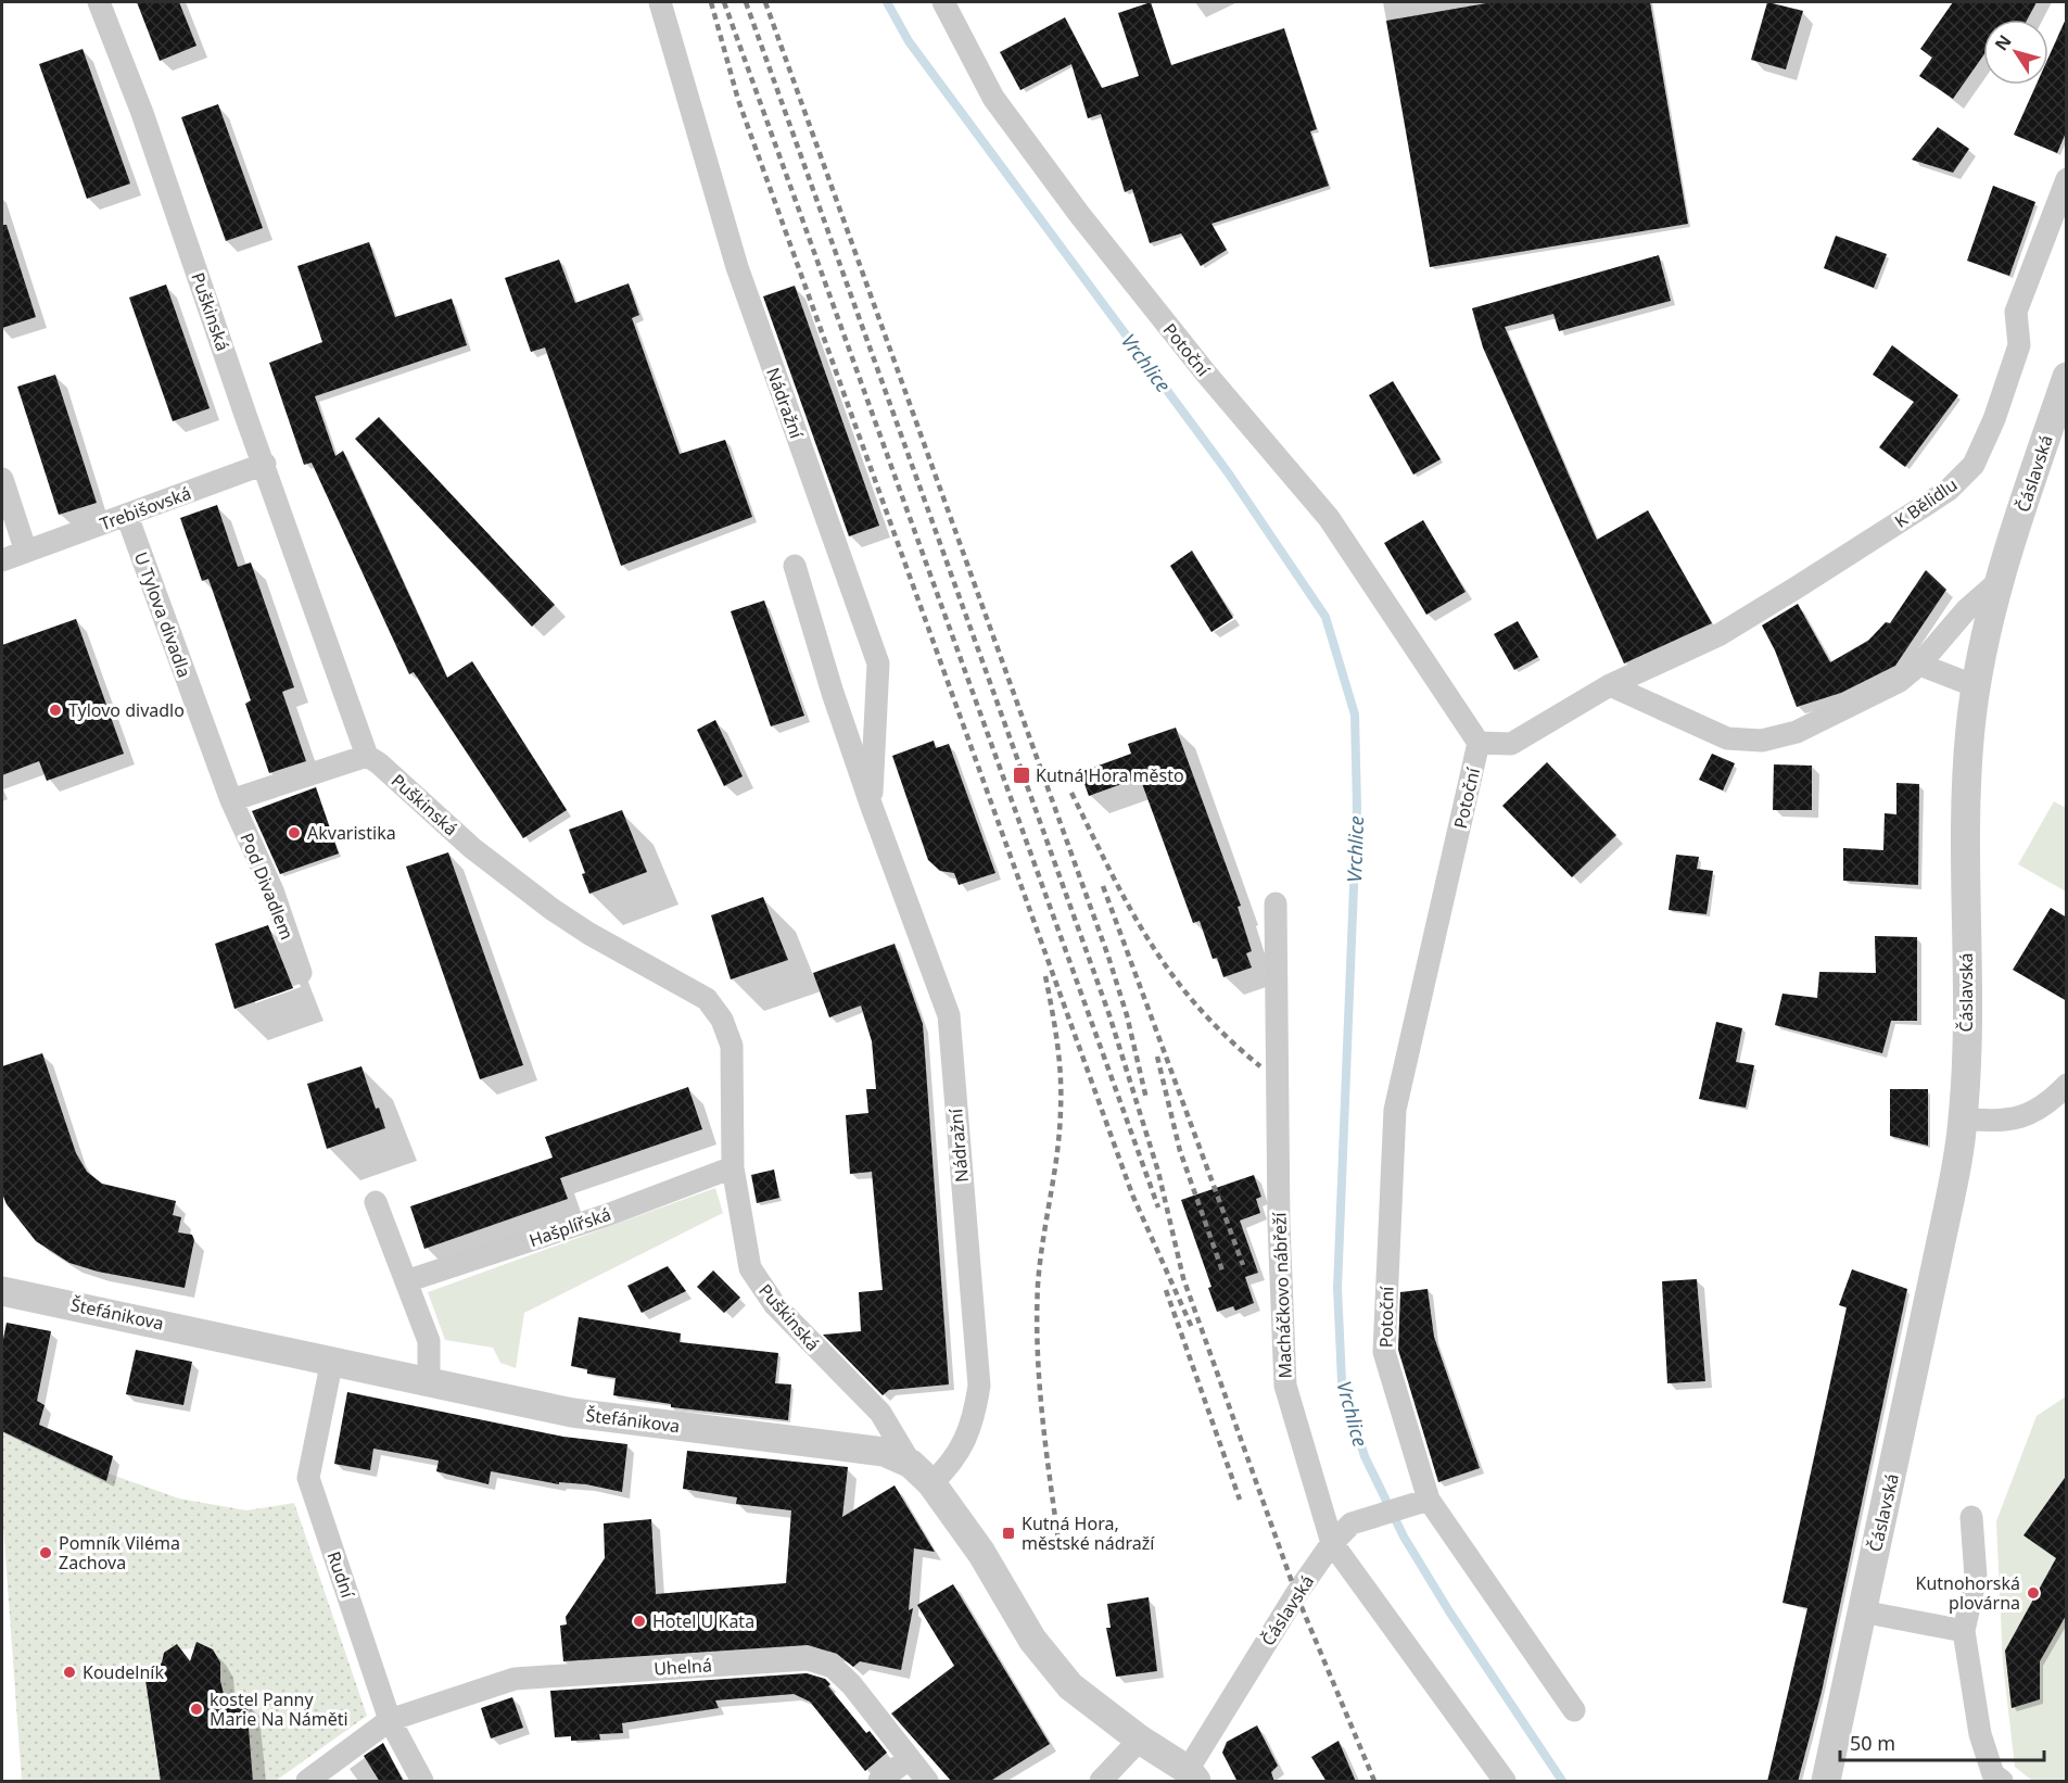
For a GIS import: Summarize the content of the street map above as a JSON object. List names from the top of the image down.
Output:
{
  "streets": {
    "street": [
      "Puškinská",
      "Potoční",
      "Nádražní",
      "Čáslavská",
      "K Bělidlu",
      "Trebišovská",
      "U Tylova divadla",
      "Pod Divadlem",
      "Hašplířská",
      "Macháčkovo nábřeží",
      "Štefánikova",
      "Rudní",
      "Uhelná"
    ]
  },
  "crossings": [
    ["Puškinská", "Trebišovská"],
    ["Puškinská", "Hašplířská"],
    ["Puškinská", "Štefánikova"],
    ["Potoční", "Čáslavská"],
    ["Potoční", "K Bělidlu"],
    ["Nádražní", "Štefánikova"],
    ["Čáslavská", "Macháčkovo nábřeží"],
    ["Čáslavská", "Štefánikova"],
    ["Trebišovská", "U Tylova divadla"],
    ["U Tylova divadla", "Pod Divadlem"],
    ["Štefánikova", "Rudní"],
    ["Rudní", "Uhelná"]
  ],
  "water": ["Vrchlice"],
  "places": {
    "other": [
      "Tylovo divadlo",
      "Akvaristika",
      "Pomník Viléma Zachova",
      "Kutnohorská plovárna",
      "Hotel U Kata",
      "Koudelník",
      "kostel Panny Marie Na Náměti"
    ],
    "transit": ["Kutná Hora město", "Kutná Hora, městské nádraží"]
  },
  "scale_bar": "50 m",
  "north": "top left"
}
